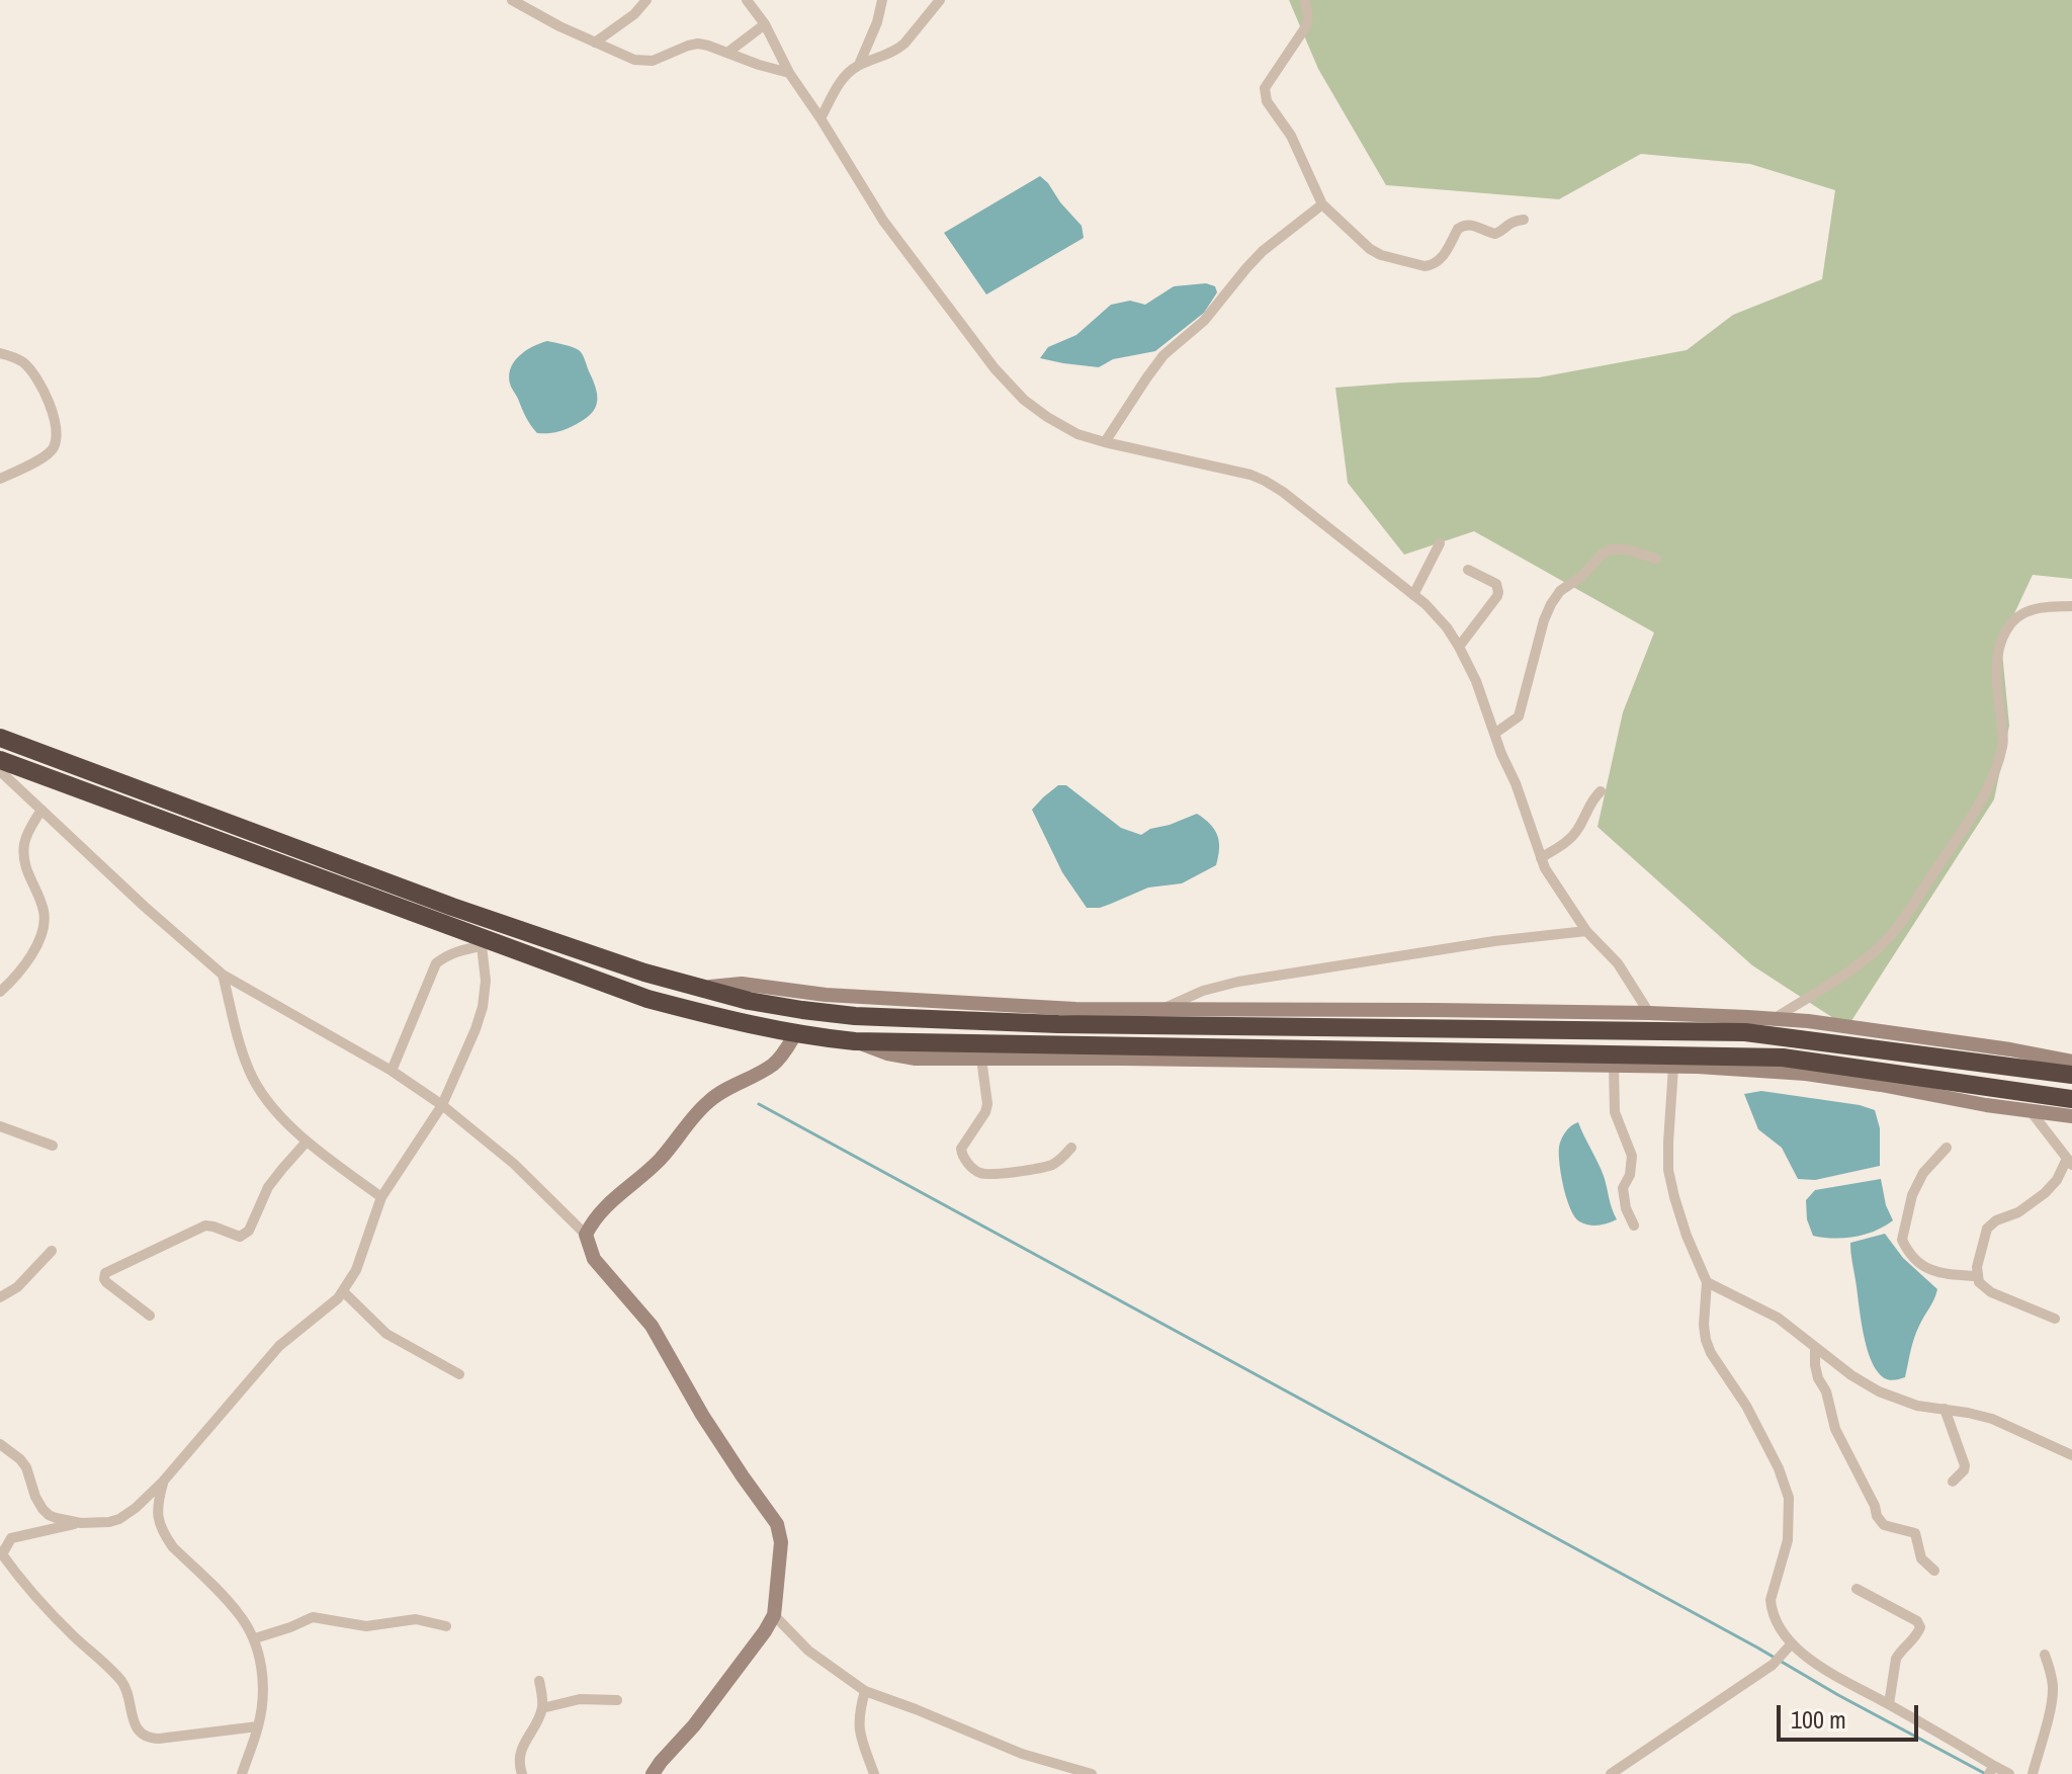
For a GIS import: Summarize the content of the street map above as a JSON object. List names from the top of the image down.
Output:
{
  "scale_bar": "100 m"
}
